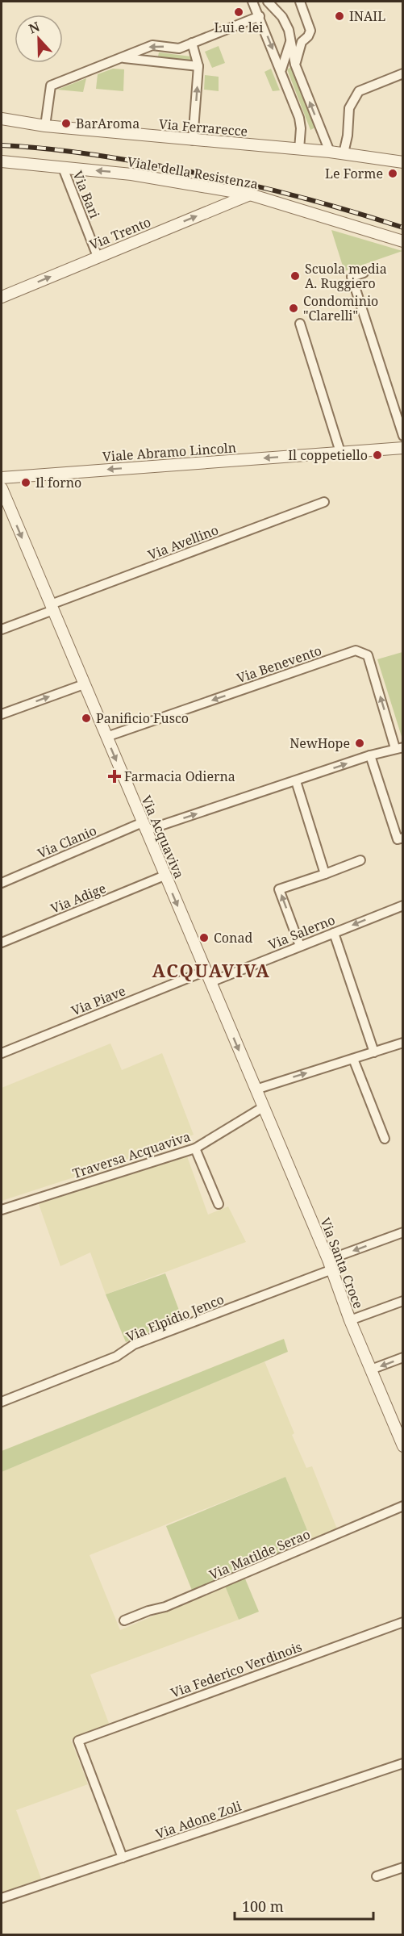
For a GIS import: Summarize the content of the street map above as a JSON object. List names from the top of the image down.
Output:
{
  "streets": {
    "street": [
      "Via Ferrarecce",
      "Viale della Resistenza",
      "Via Bari",
      "Via Trento",
      "Viale Abramo Lincoln",
      "Via Avellino",
      "Via Benevento",
      "Via Acquaviva",
      "Via Clanio",
      "Via Adige",
      "Via Salerno",
      "Via Piave",
      "Traversa Acquaviva",
      "Via Santa Croce",
      "Via Elpidio Jenco",
      "Via Matilde Serao",
      "Via Federico Verdinois",
      "Via Adone Zoli"
    ]
  },
  "crossings": [
    ["Viale della Resistenza", "Via Bari"],
    ["Viale della Resistenza", "Via Trento"],
    ["Via Bari", "Via Trento"],
    ["Via Avellino", "Via Acquaviva"],
    ["Via Benevento", "Via Acquaviva"],
    ["Via Benevento", "Via Clanio"],
    ["Via Acquaviva", "Via Clanio"],
    ["Via Acquaviva", "Via Adige"],
    ["Via Acquaviva", "Via Salerno"],
    ["Via Acquaviva", "Via Piave"],
    ["Via Acquaviva", "Via Santa Croce"],
    ["Traversa Acquaviva", "Via Santa Croce"],
    ["Via Santa Croce", "Via Elpidio Jenco"],
    ["Via Federico Verdinois", "Via Adone Zoli"]
  ],
  "one_way": [
    "Viale della Resistenza",
    "Via Trento",
    "Viale Abramo Lincoln",
    "Via Acquaviva",
    "Via Clanio"
  ],
  "districts": ["ACQUAVIVA"],
  "places": {
    "other": [
      "Lui e lei",
      "INAIL",
      "BarAroma",
      "Le Forme",
      "Scuola media A. Ruggiero",
      "Condominio \"Clarelli\"",
      "Il coppetiello",
      "Il forno",
      "Panificio Fusco",
      "NewHope",
      "Conad"
    ],
    "health": ["Farmacia Odierna"]
  },
  "scale_bar": "100 m",
  "north": "top"
}
